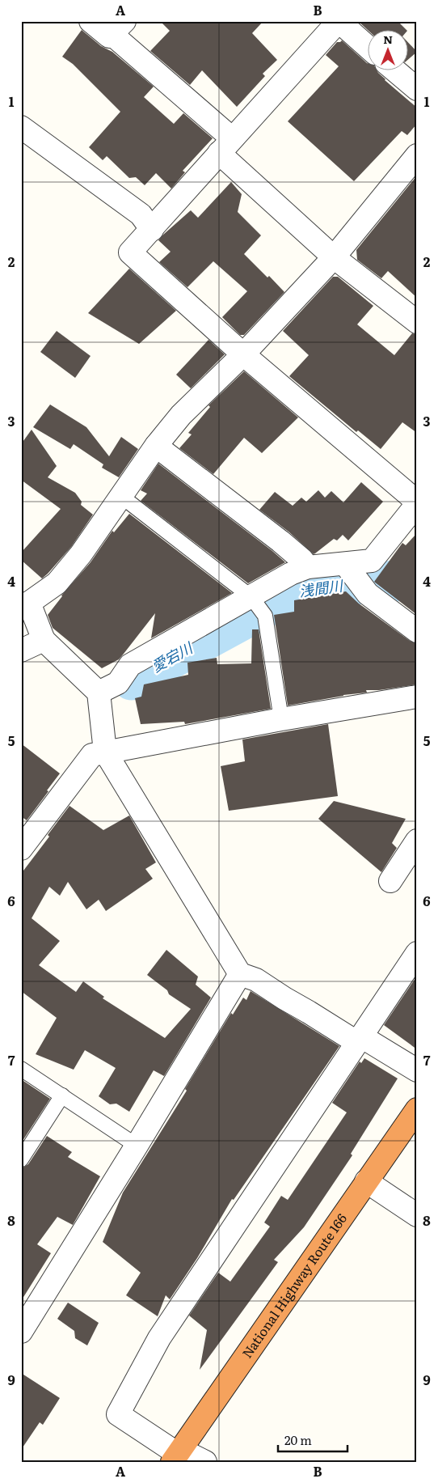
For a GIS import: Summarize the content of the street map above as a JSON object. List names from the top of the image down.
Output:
{
  "streets": {
    "highway": ["National Highway Route 166"]
  },
  "water": ["浅間川", "愛宕川"],
  "scale_bar": "20 m",
  "north": "top",
  "grid": {
    "columns": ["A", "B"],
    "rows": [
      "1",
      "2",
      "3",
      "4",
      "5",
      "6",
      "7",
      "8",
      "9"
    ]
  }
}
